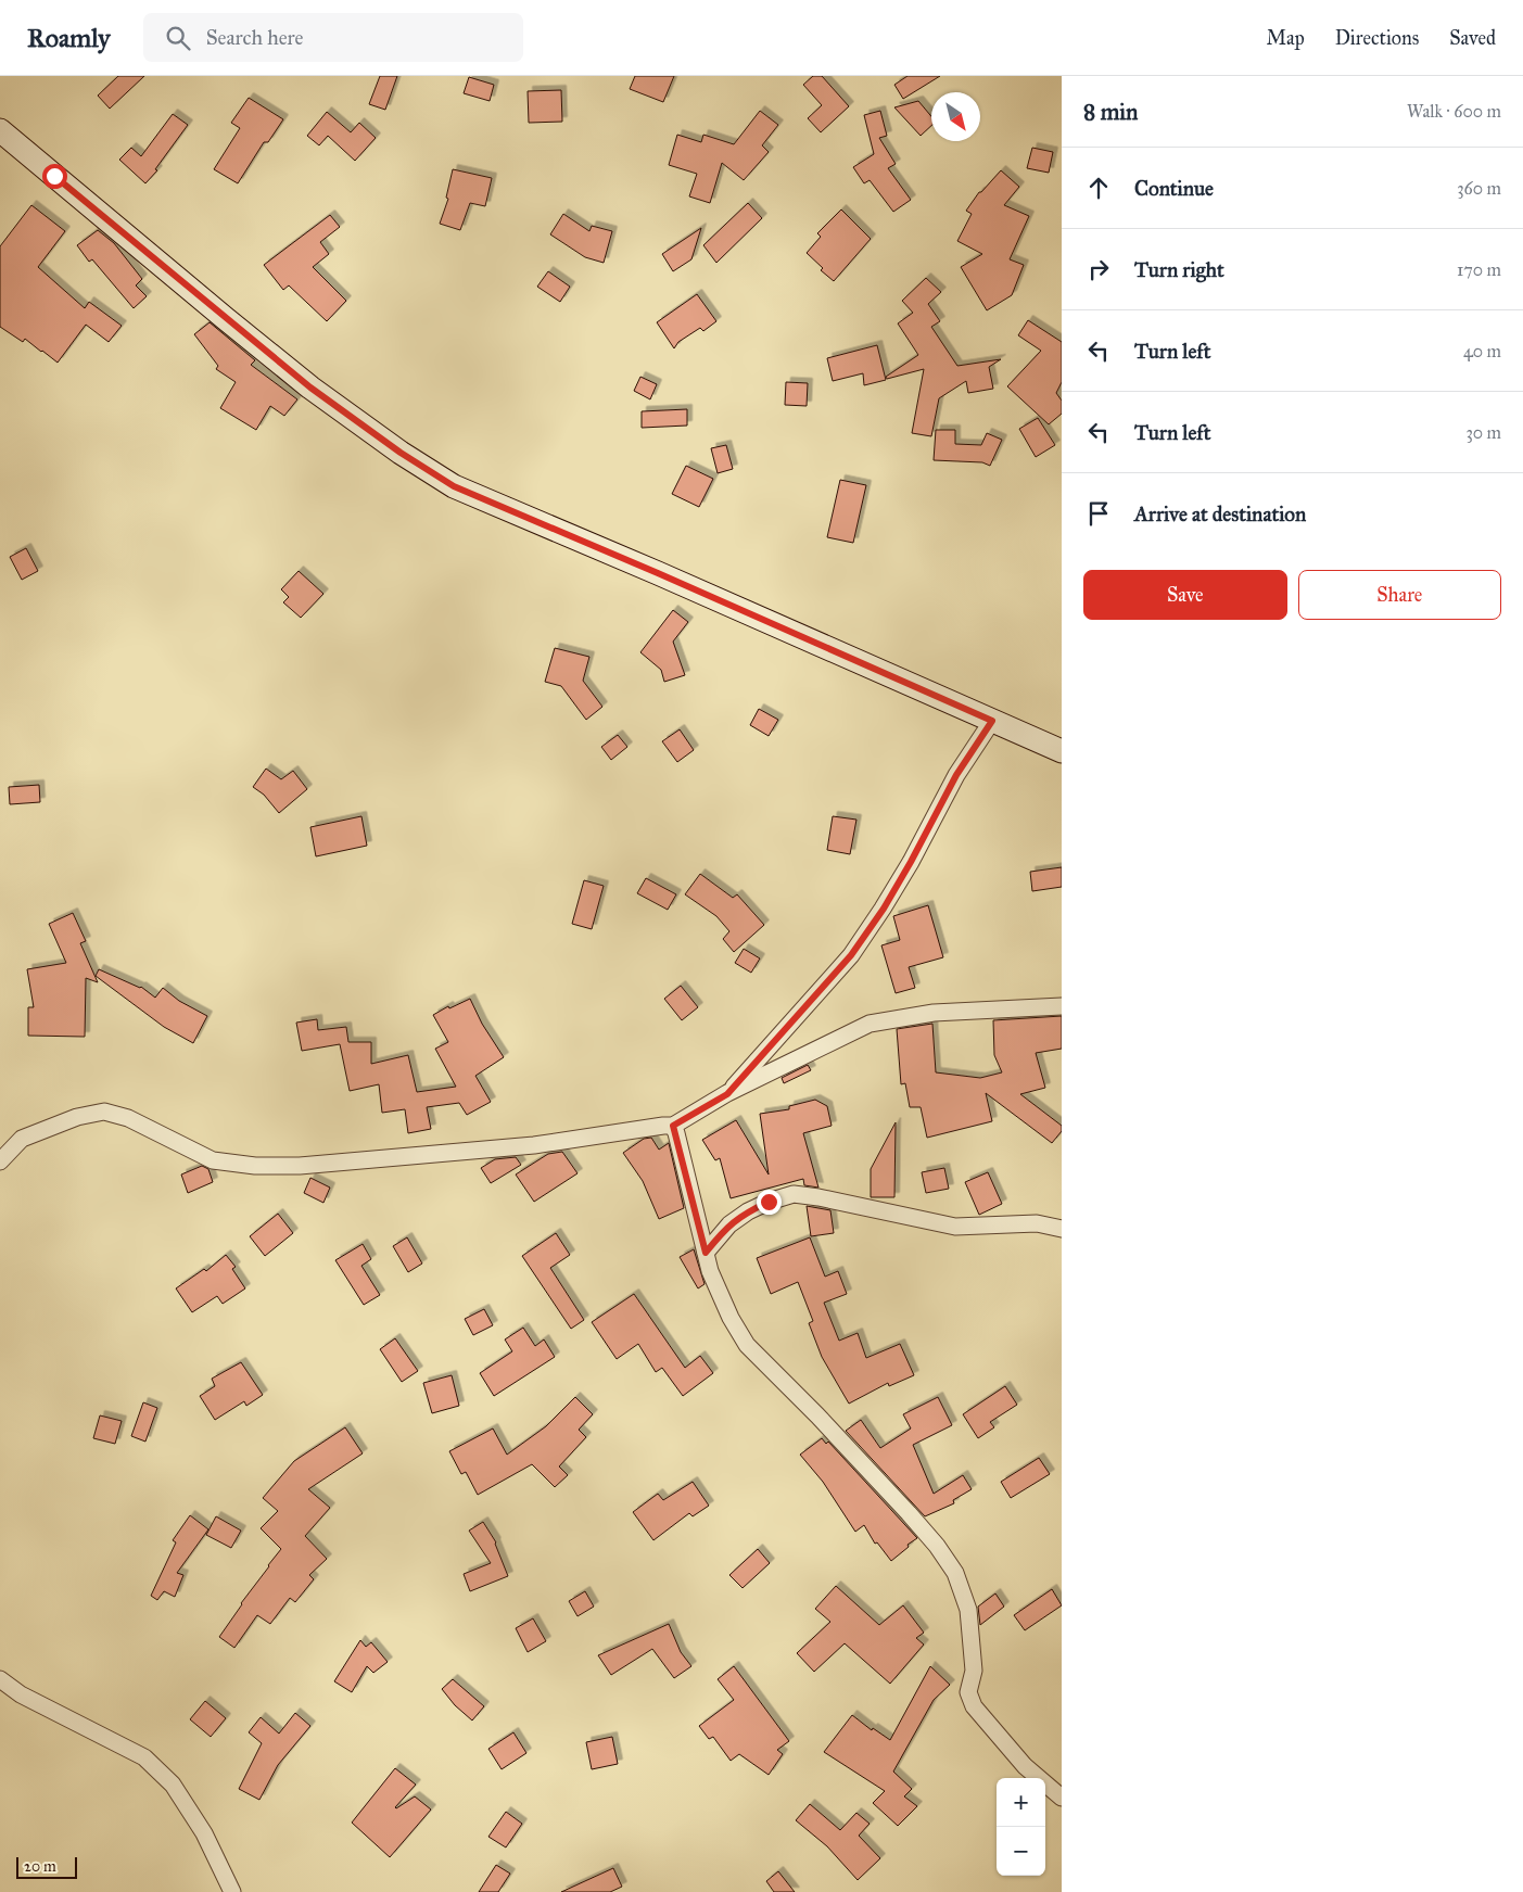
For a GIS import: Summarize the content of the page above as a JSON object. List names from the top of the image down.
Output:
{
  "scale_bar": "20 m",
  "north": "bottom right",
  "page": {
    "header": "Roamly",
    "search": "Search here",
    "nav": ["Map", "Directions", "Saved"],
    "heading": ["8 min", "Walk · 600 m"],
    "list": [
      ["Continue", "360 m"],
      ["Turn right", "170 m"],
      ["Turn left", "40 m"],
      ["Turn left", "30 m"],
      "Arrive at destination"
    ],
    "buttons": ["Save", "Share"],
    "map_buttons": ["+", "−"],
    "scale": "20 m"
  }
}
